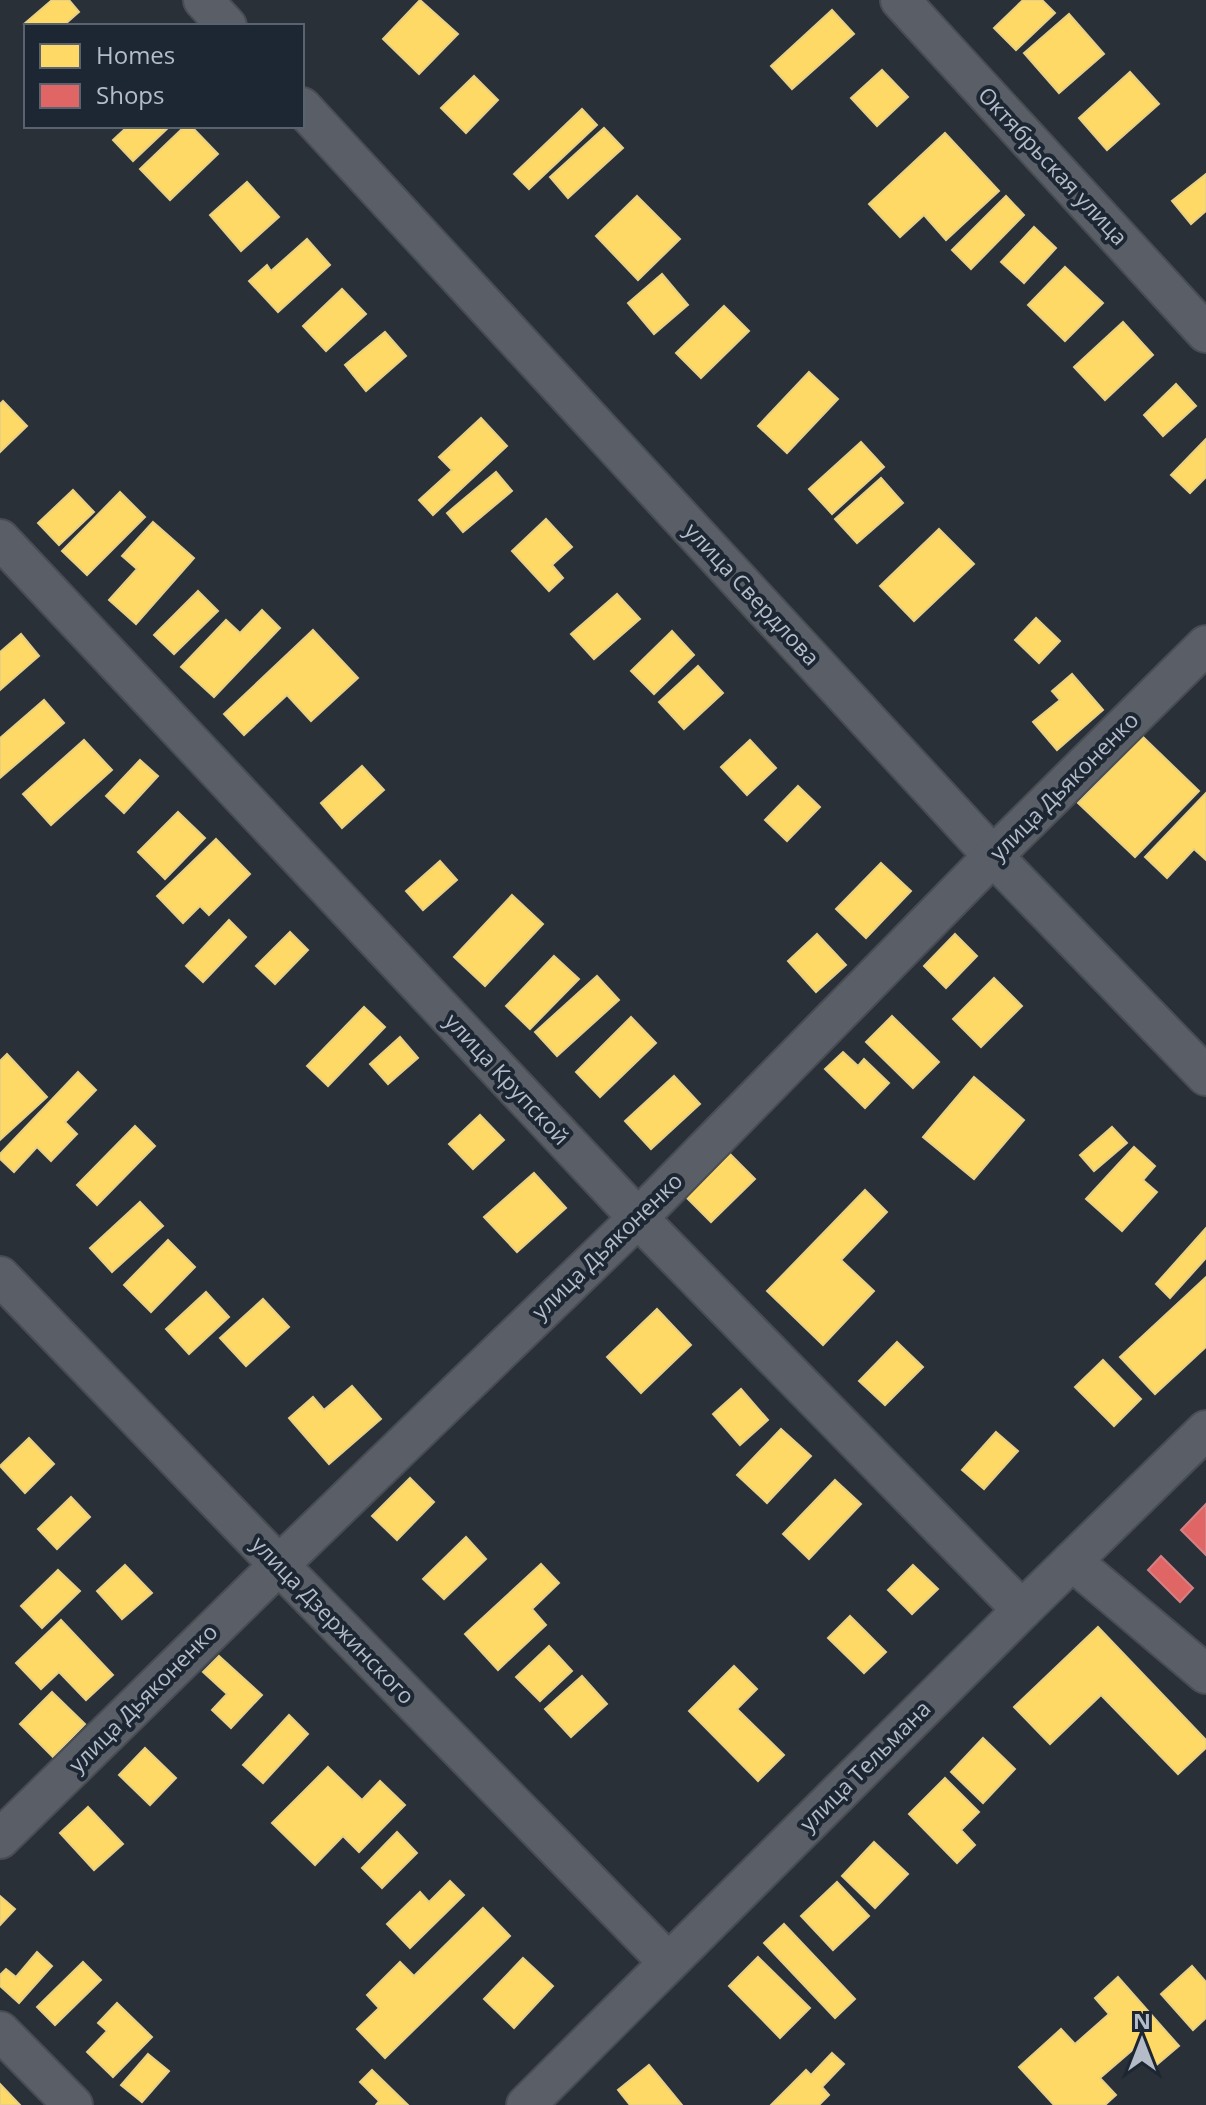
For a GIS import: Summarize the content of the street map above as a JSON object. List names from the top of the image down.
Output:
{
  "streets": {
    "street": [
      "Октябрьская улица",
      "улица Свердлова",
      "улица Дьяконенко",
      "улица Крупской",
      "улица Дзержинского",
      "улица Тельмана"
    ]
  },
  "crossings": [
    ["улица Свердлова", "улица Дьяконенко"],
    ["улица Дьяконенко", "улица Крупской"],
    ["улица Дьяконенко", "улица Дзержинского"],
    ["улица Крупской", "улица Тельмана"],
    ["улица Дзержинского", "улица Тельмана"]
  ],
  "legend": ["Homes", "Shops"],
  "north": "top"
}
